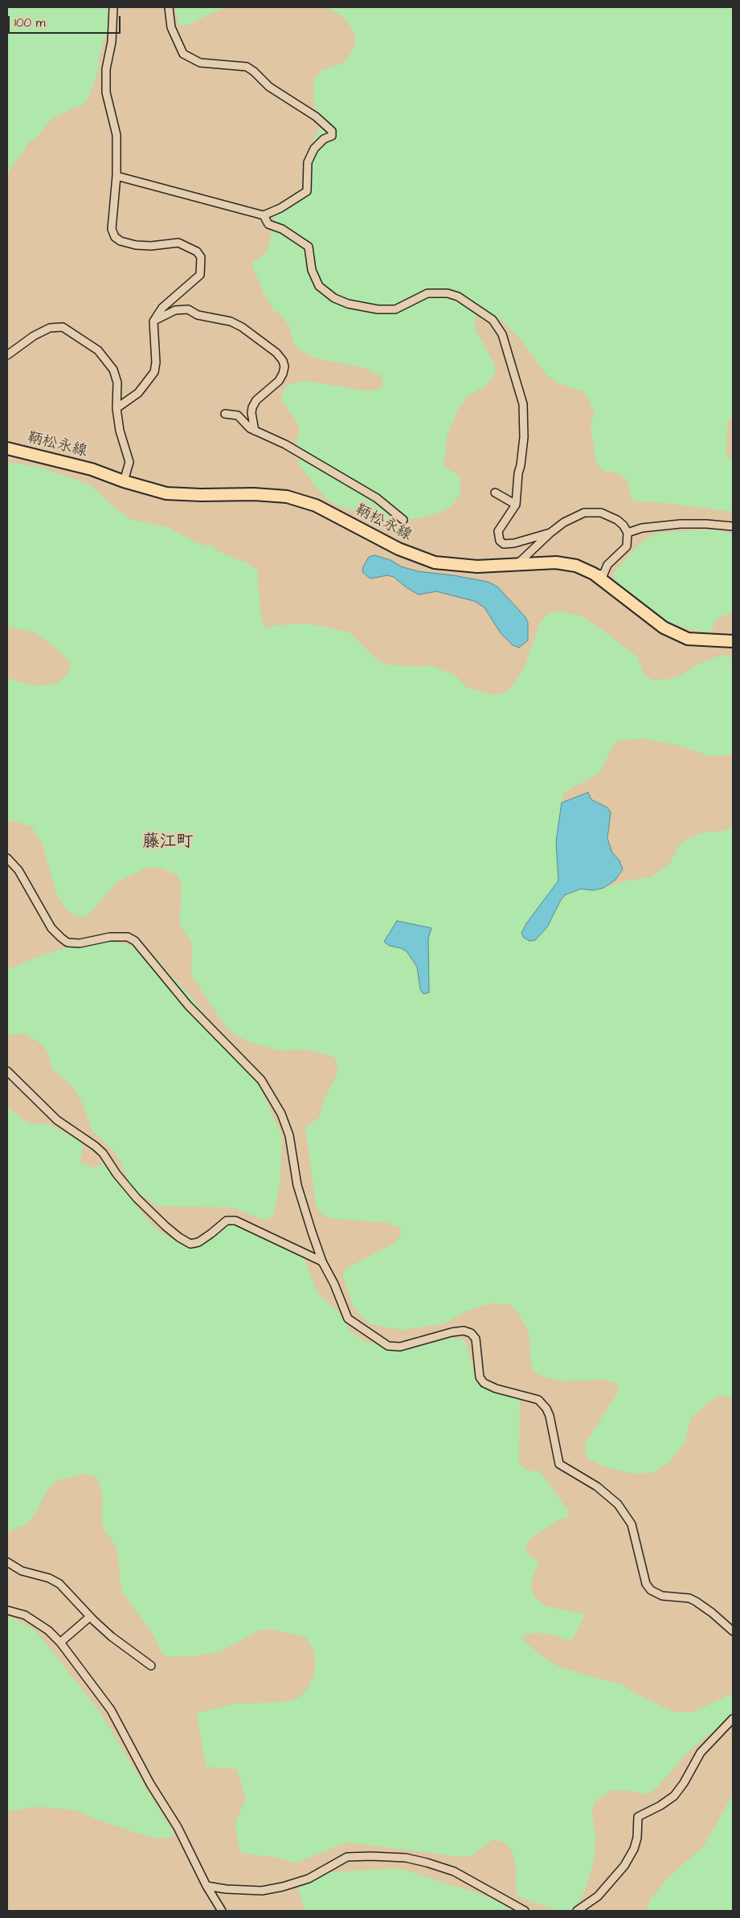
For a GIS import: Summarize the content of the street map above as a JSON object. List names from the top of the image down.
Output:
{
  "streets": {
    "main road": ["鞆松永線"]
  },
  "districts": ["藤江町"],
  "scale_bar": "100 m"
}
